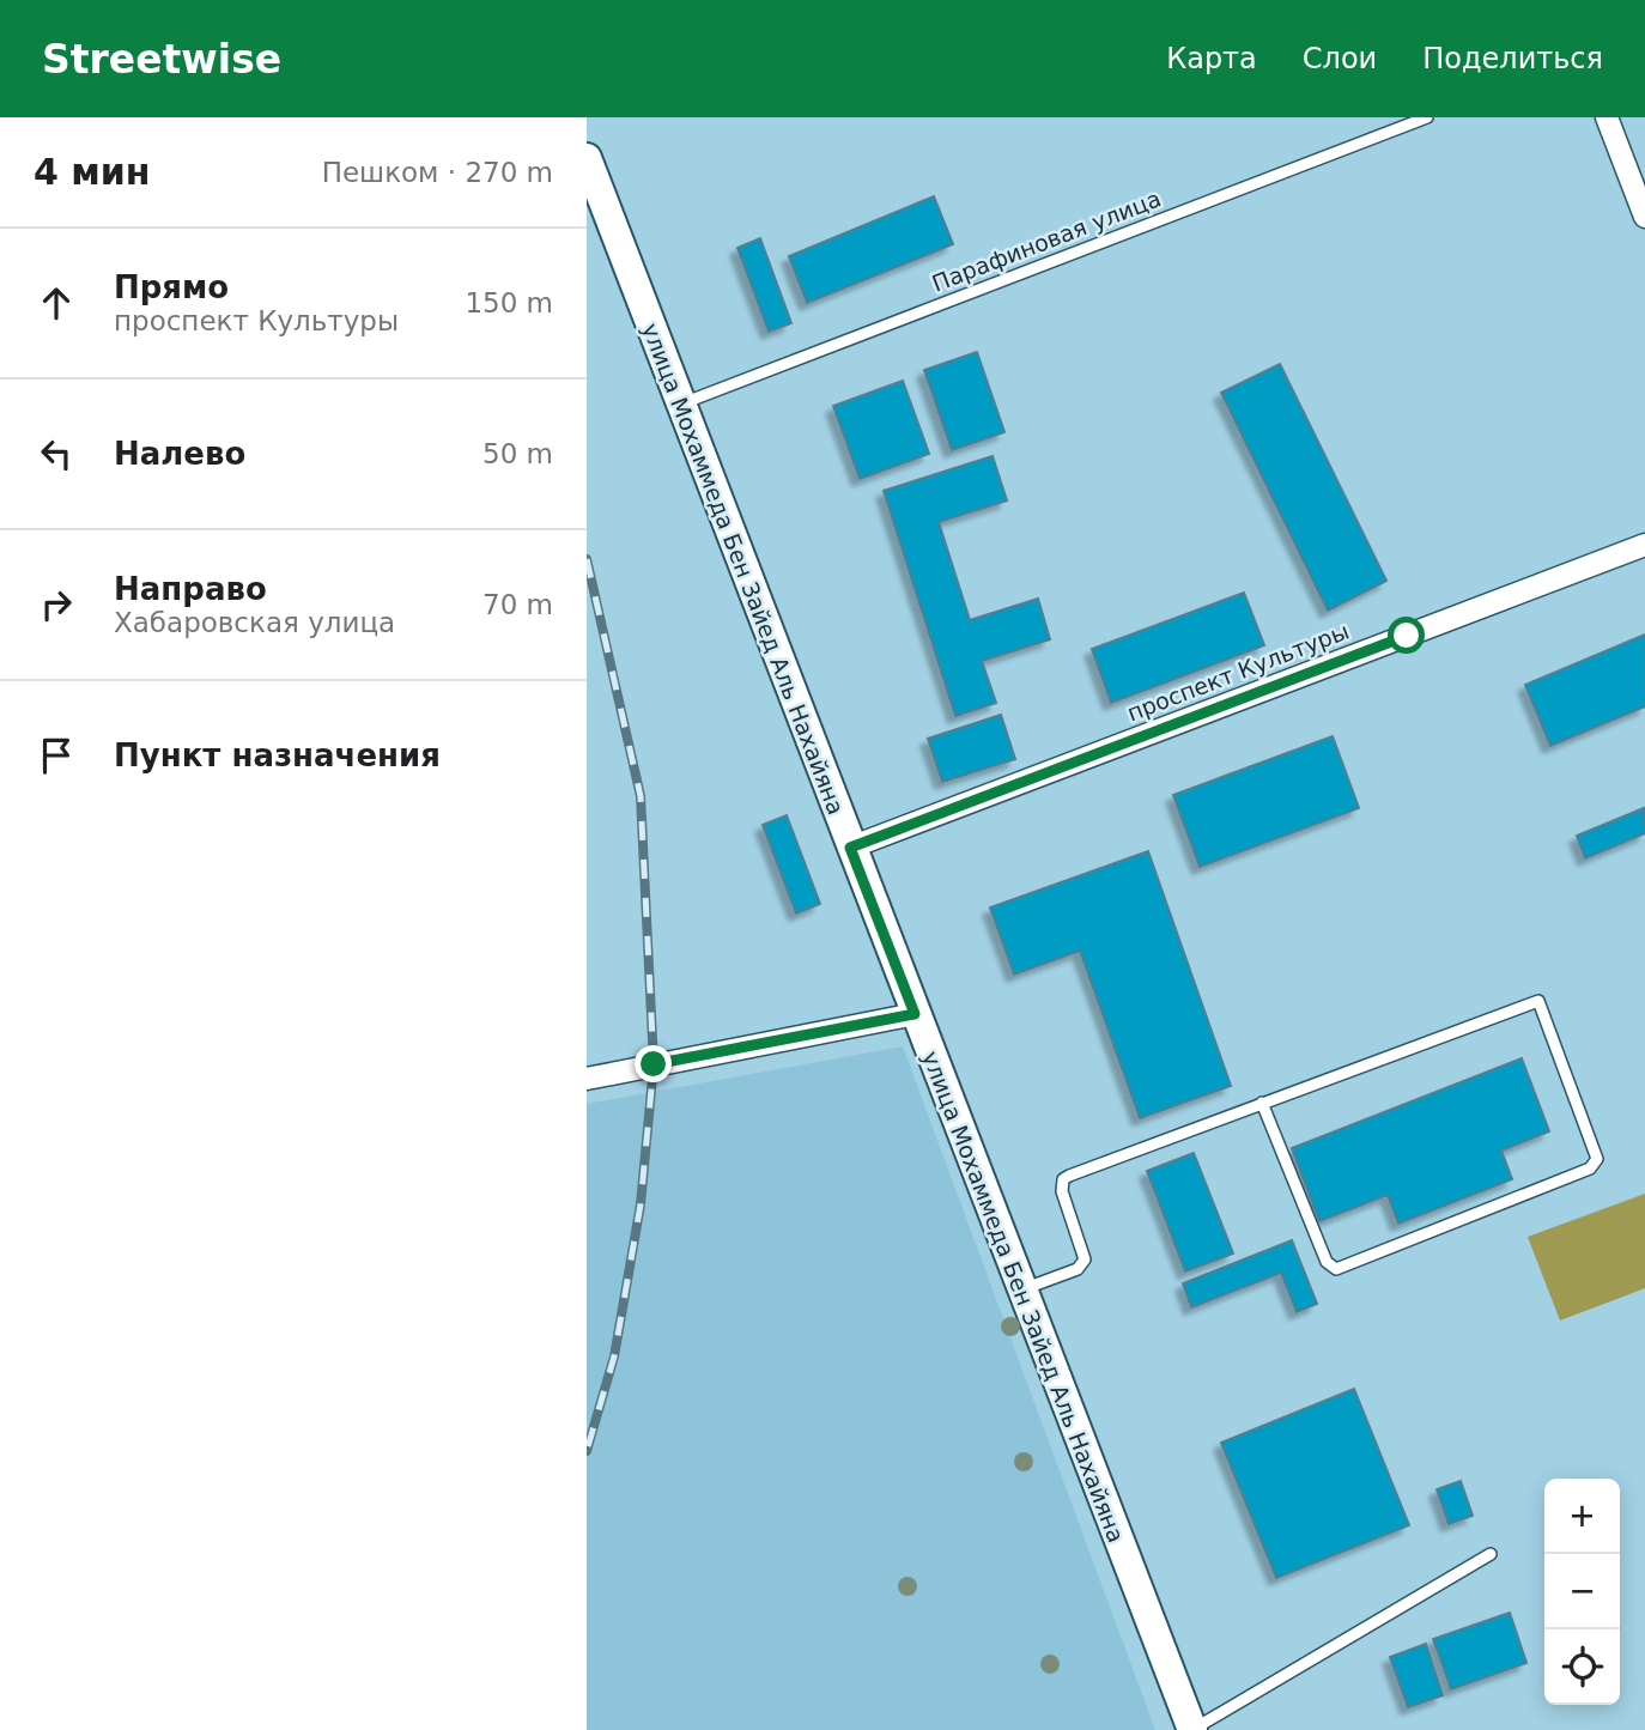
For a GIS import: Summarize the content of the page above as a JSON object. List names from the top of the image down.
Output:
{
  "streets": {
    "main road": ["улица Мохаммеда Бен Зайед Аль Нахайяна"],
    "street": ["проспект Культуры"],
    "lane": ["Парафиновая улица"]
  },
  "crossings": [
    ["Парафиновая улица", "улица Мохаммеда Бен Зайед Аль Нахайяна"],
    ["улица Мохаммеда Бен Зайед Аль Нахайяна", "проспект Культуры"]
  ],
  "page": {
    "header": "Streetwise",
    "nav": ["Карта", "Слои", "Поделиться"],
    "heading": ["4 мин", "Пешком · 270 m"],
    "list": [
      ["Прямо", "проспект Культуры", "150 m"],
      ["Налево", "50 m"],
      ["Направо", "Хабаровская улица", "70 m"],
      "Пункт назначения"
    ],
    "map_buttons": ["+", "−"]
  }
}
